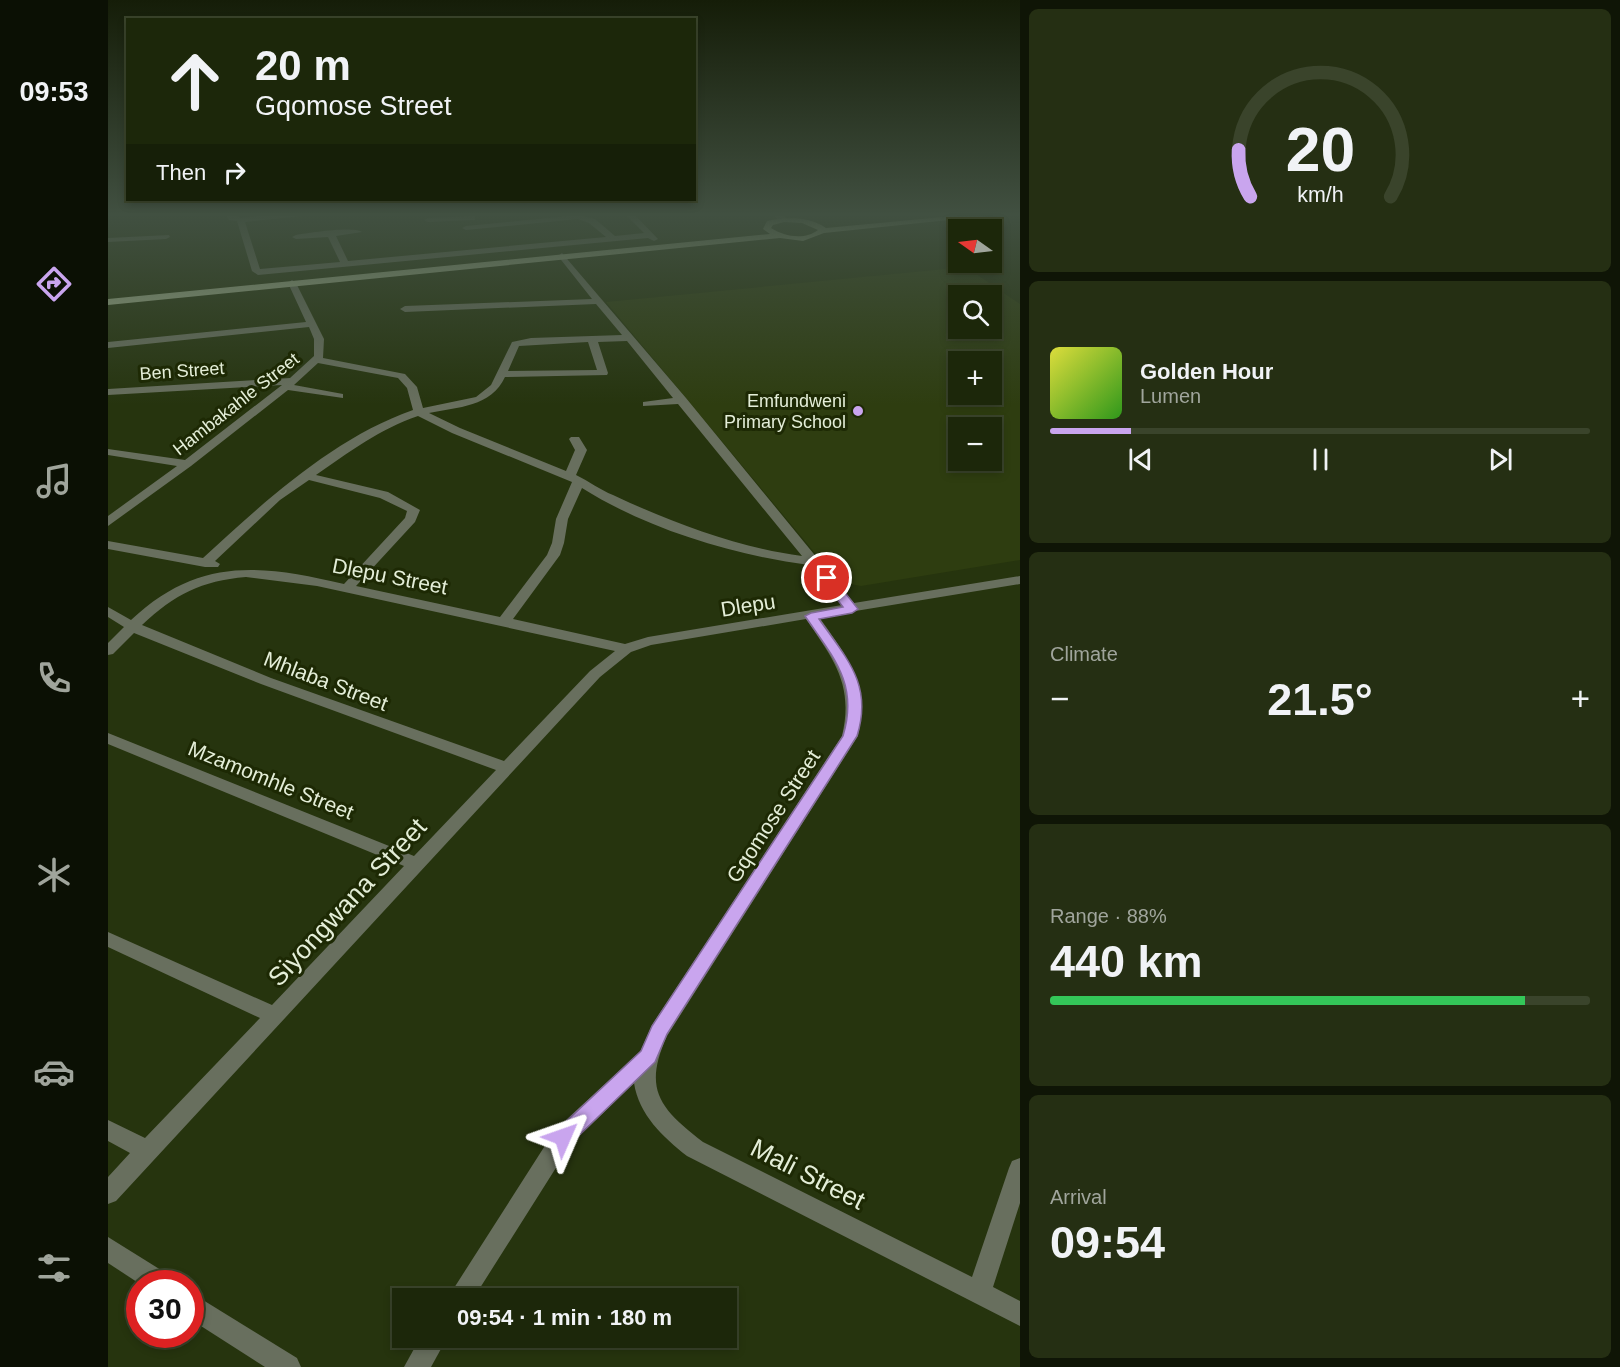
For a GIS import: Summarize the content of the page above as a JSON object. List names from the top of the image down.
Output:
{
  "streets": {
    "street": [
      "Ben Street",
      "Hambakahle Street",
      "Dlepu Street",
      "Dlepu",
      "Mhlaba Street",
      "Mzamomhle Street",
      "Gqomose Street",
      "Siyongwana Street",
      "Mali Street"
    ]
  },
  "crossings": [
    ["Ben Street", "Hambakahle Street"],
    ["Dlepu Street", "Dlepu"],
    ["Dlepu Street", "Mhlaba Street"],
    ["Dlepu Street", "Siyongwana Street"],
    ["Dlepu", "Gqomose Street"],
    ["Dlepu", "Siyongwana Street"],
    ["Mhlaba Street", "Siyongwana Street"],
    ["Mzamomhle Street", "Siyongwana Street"],
    ["Gqomose Street", "Mali Street"]
  ],
  "places": ["Emfundweni Primary School"],
  "north": "left",
  "page": {
    "tabs": "09:53",
    "turn": ["20 m", "Gqomose Street"],
    "then": "Then",
    "map_buttons": ["+", "−"],
    "song": ["Golden Hour", "Lumen"],
    "tile": [
      "Climate",
      ["Range · 88%", "440 km"],
      ["Arrival", "09:54"]
    ],
    "heat": ["−", "21.5°", "+"],
    "limit": "30",
    "trip": "09:54 · 1 min · 180 m",
    "gauge": ["20", "km/h"]
  }
}
